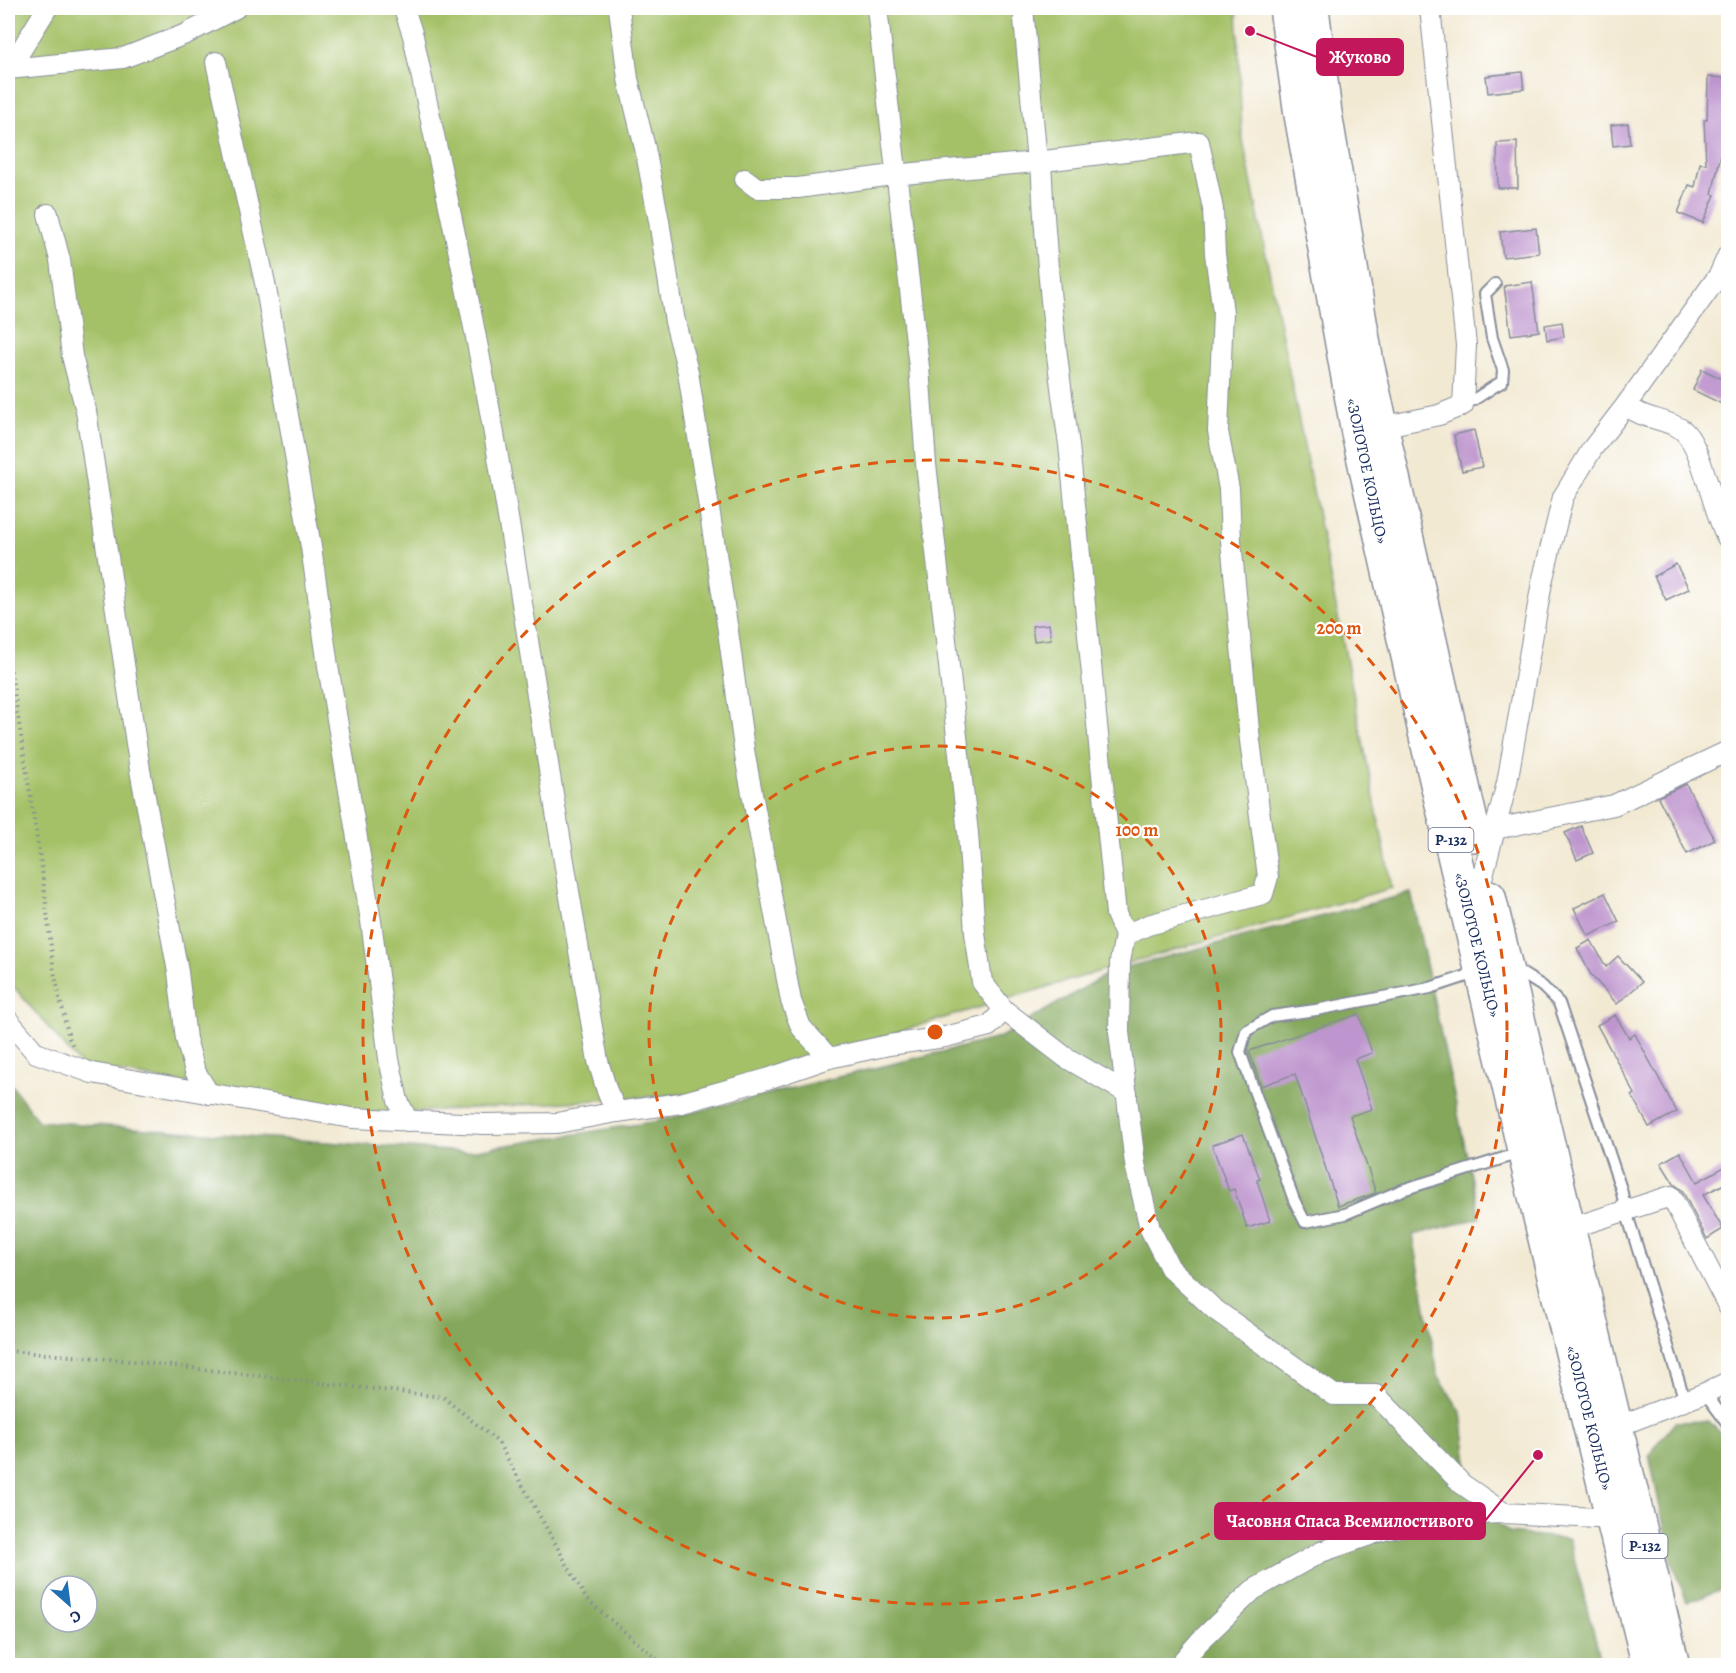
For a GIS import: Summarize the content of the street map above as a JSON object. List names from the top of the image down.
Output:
{
  "streets": {
    "highway": ["«ЗОЛОТОЕ КОЛЬЦО»", "Р-132"]
  },
  "places": ["Жуково", "Часовня Спаса Всемилостивого"],
  "north": "bottom right",
  "rings": ["200 m", "100 m"]
}
